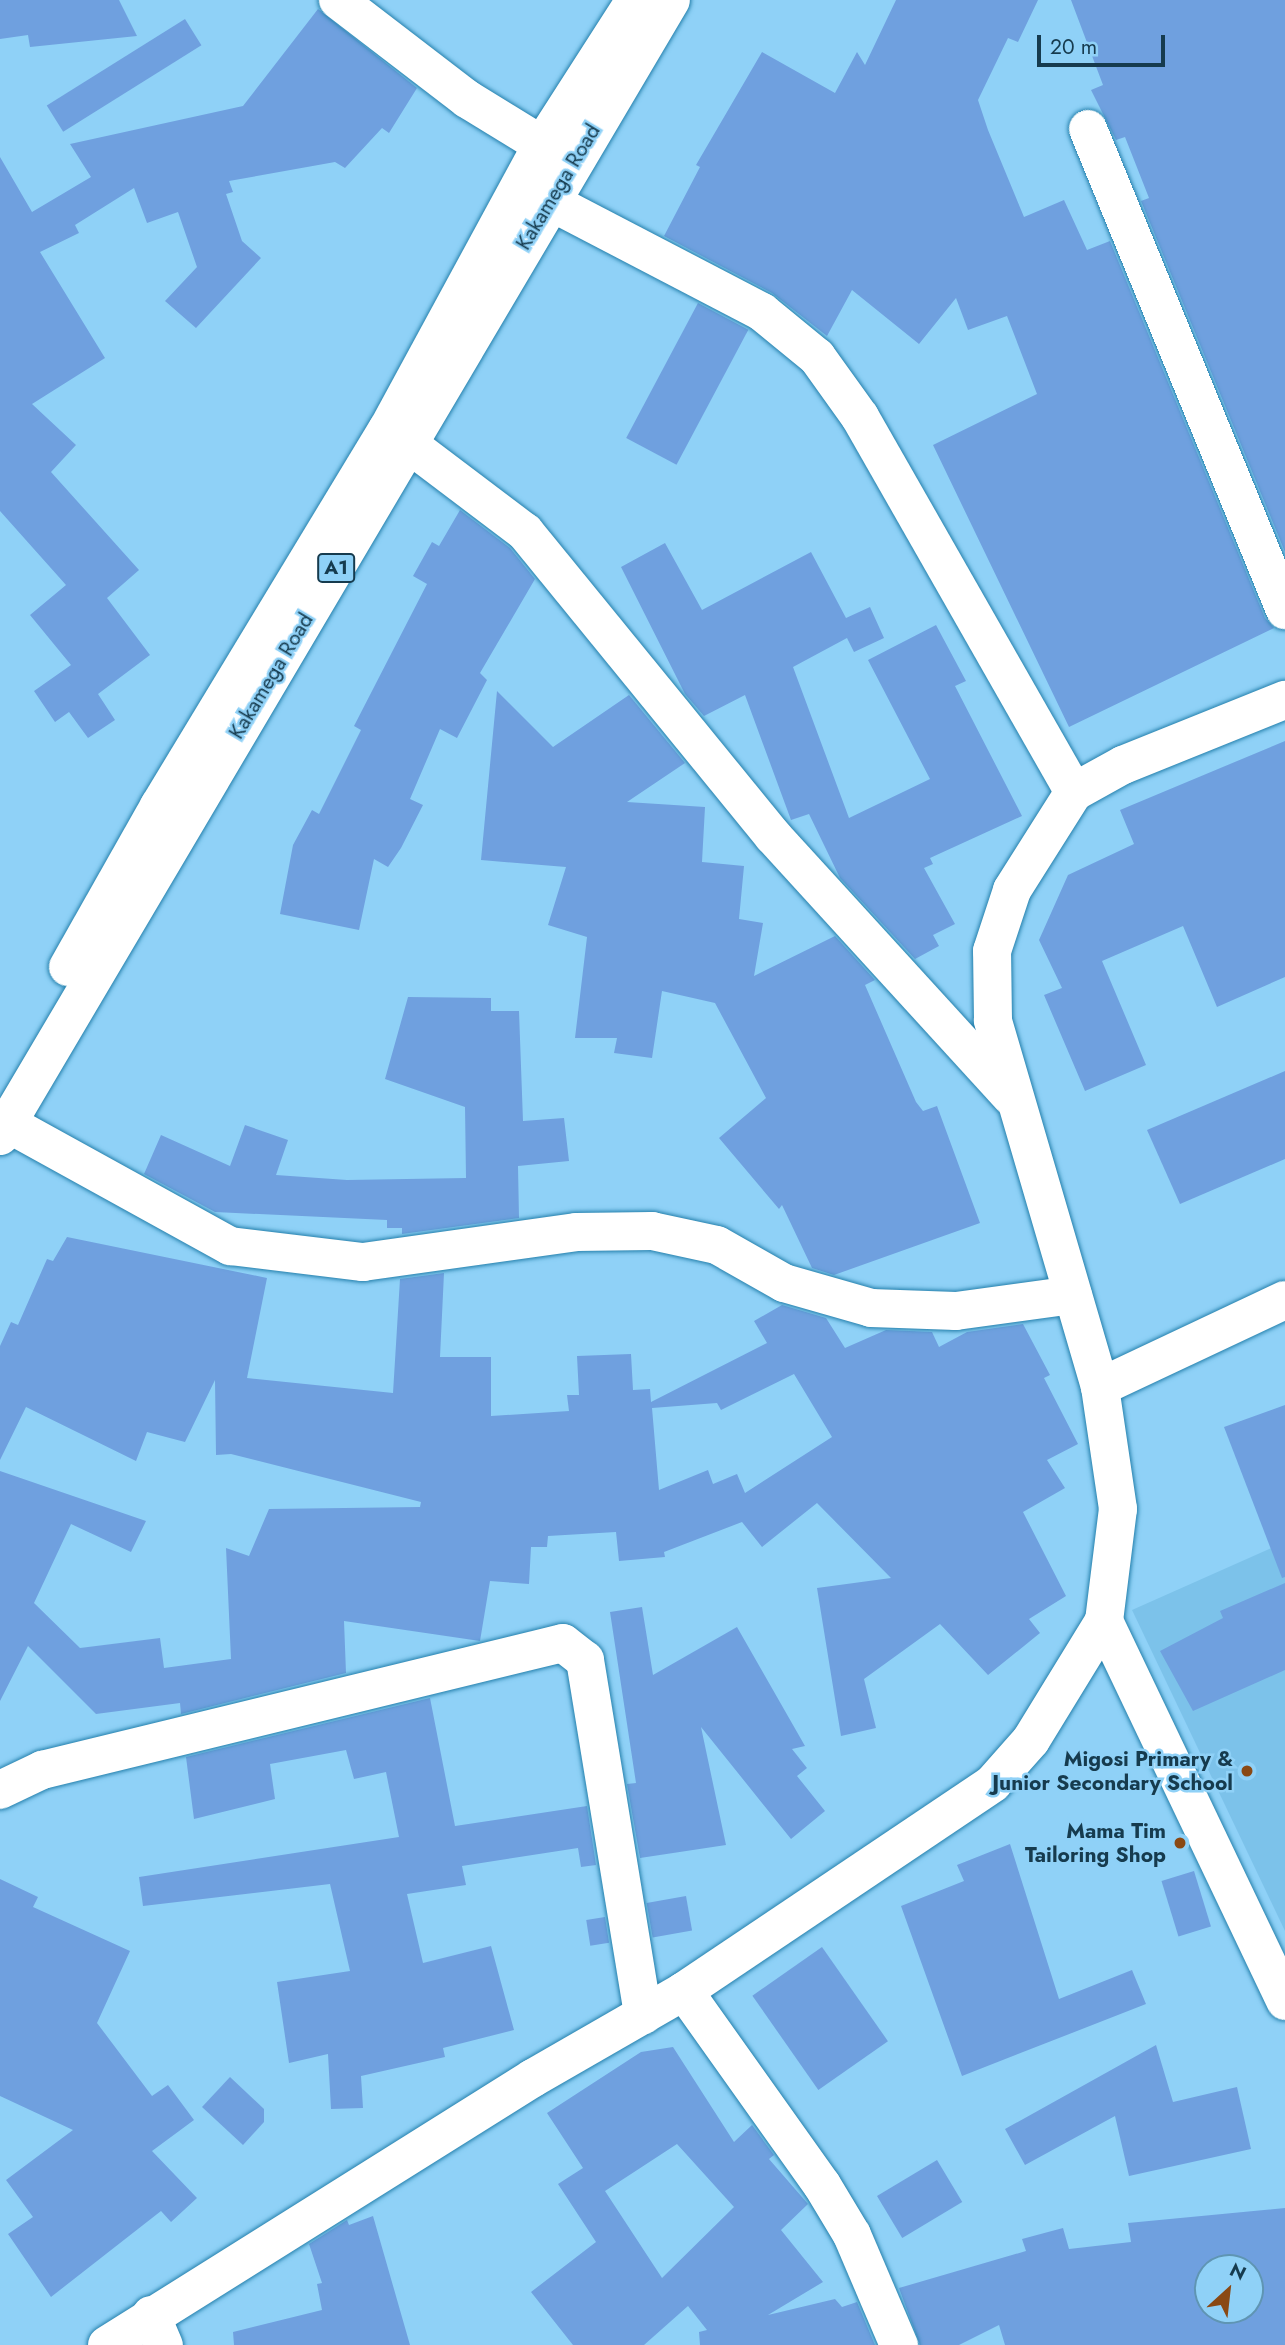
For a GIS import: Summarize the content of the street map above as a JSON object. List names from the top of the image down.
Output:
{
  "streets": {
    "main road": ["Kakamega Road", "A1"]
  },
  "places": ["Migosi Primary & Junior Secondary School", "Mama Tim Tailoring Shop"],
  "scale_bar": "20 m",
  "north": "top right"
}
